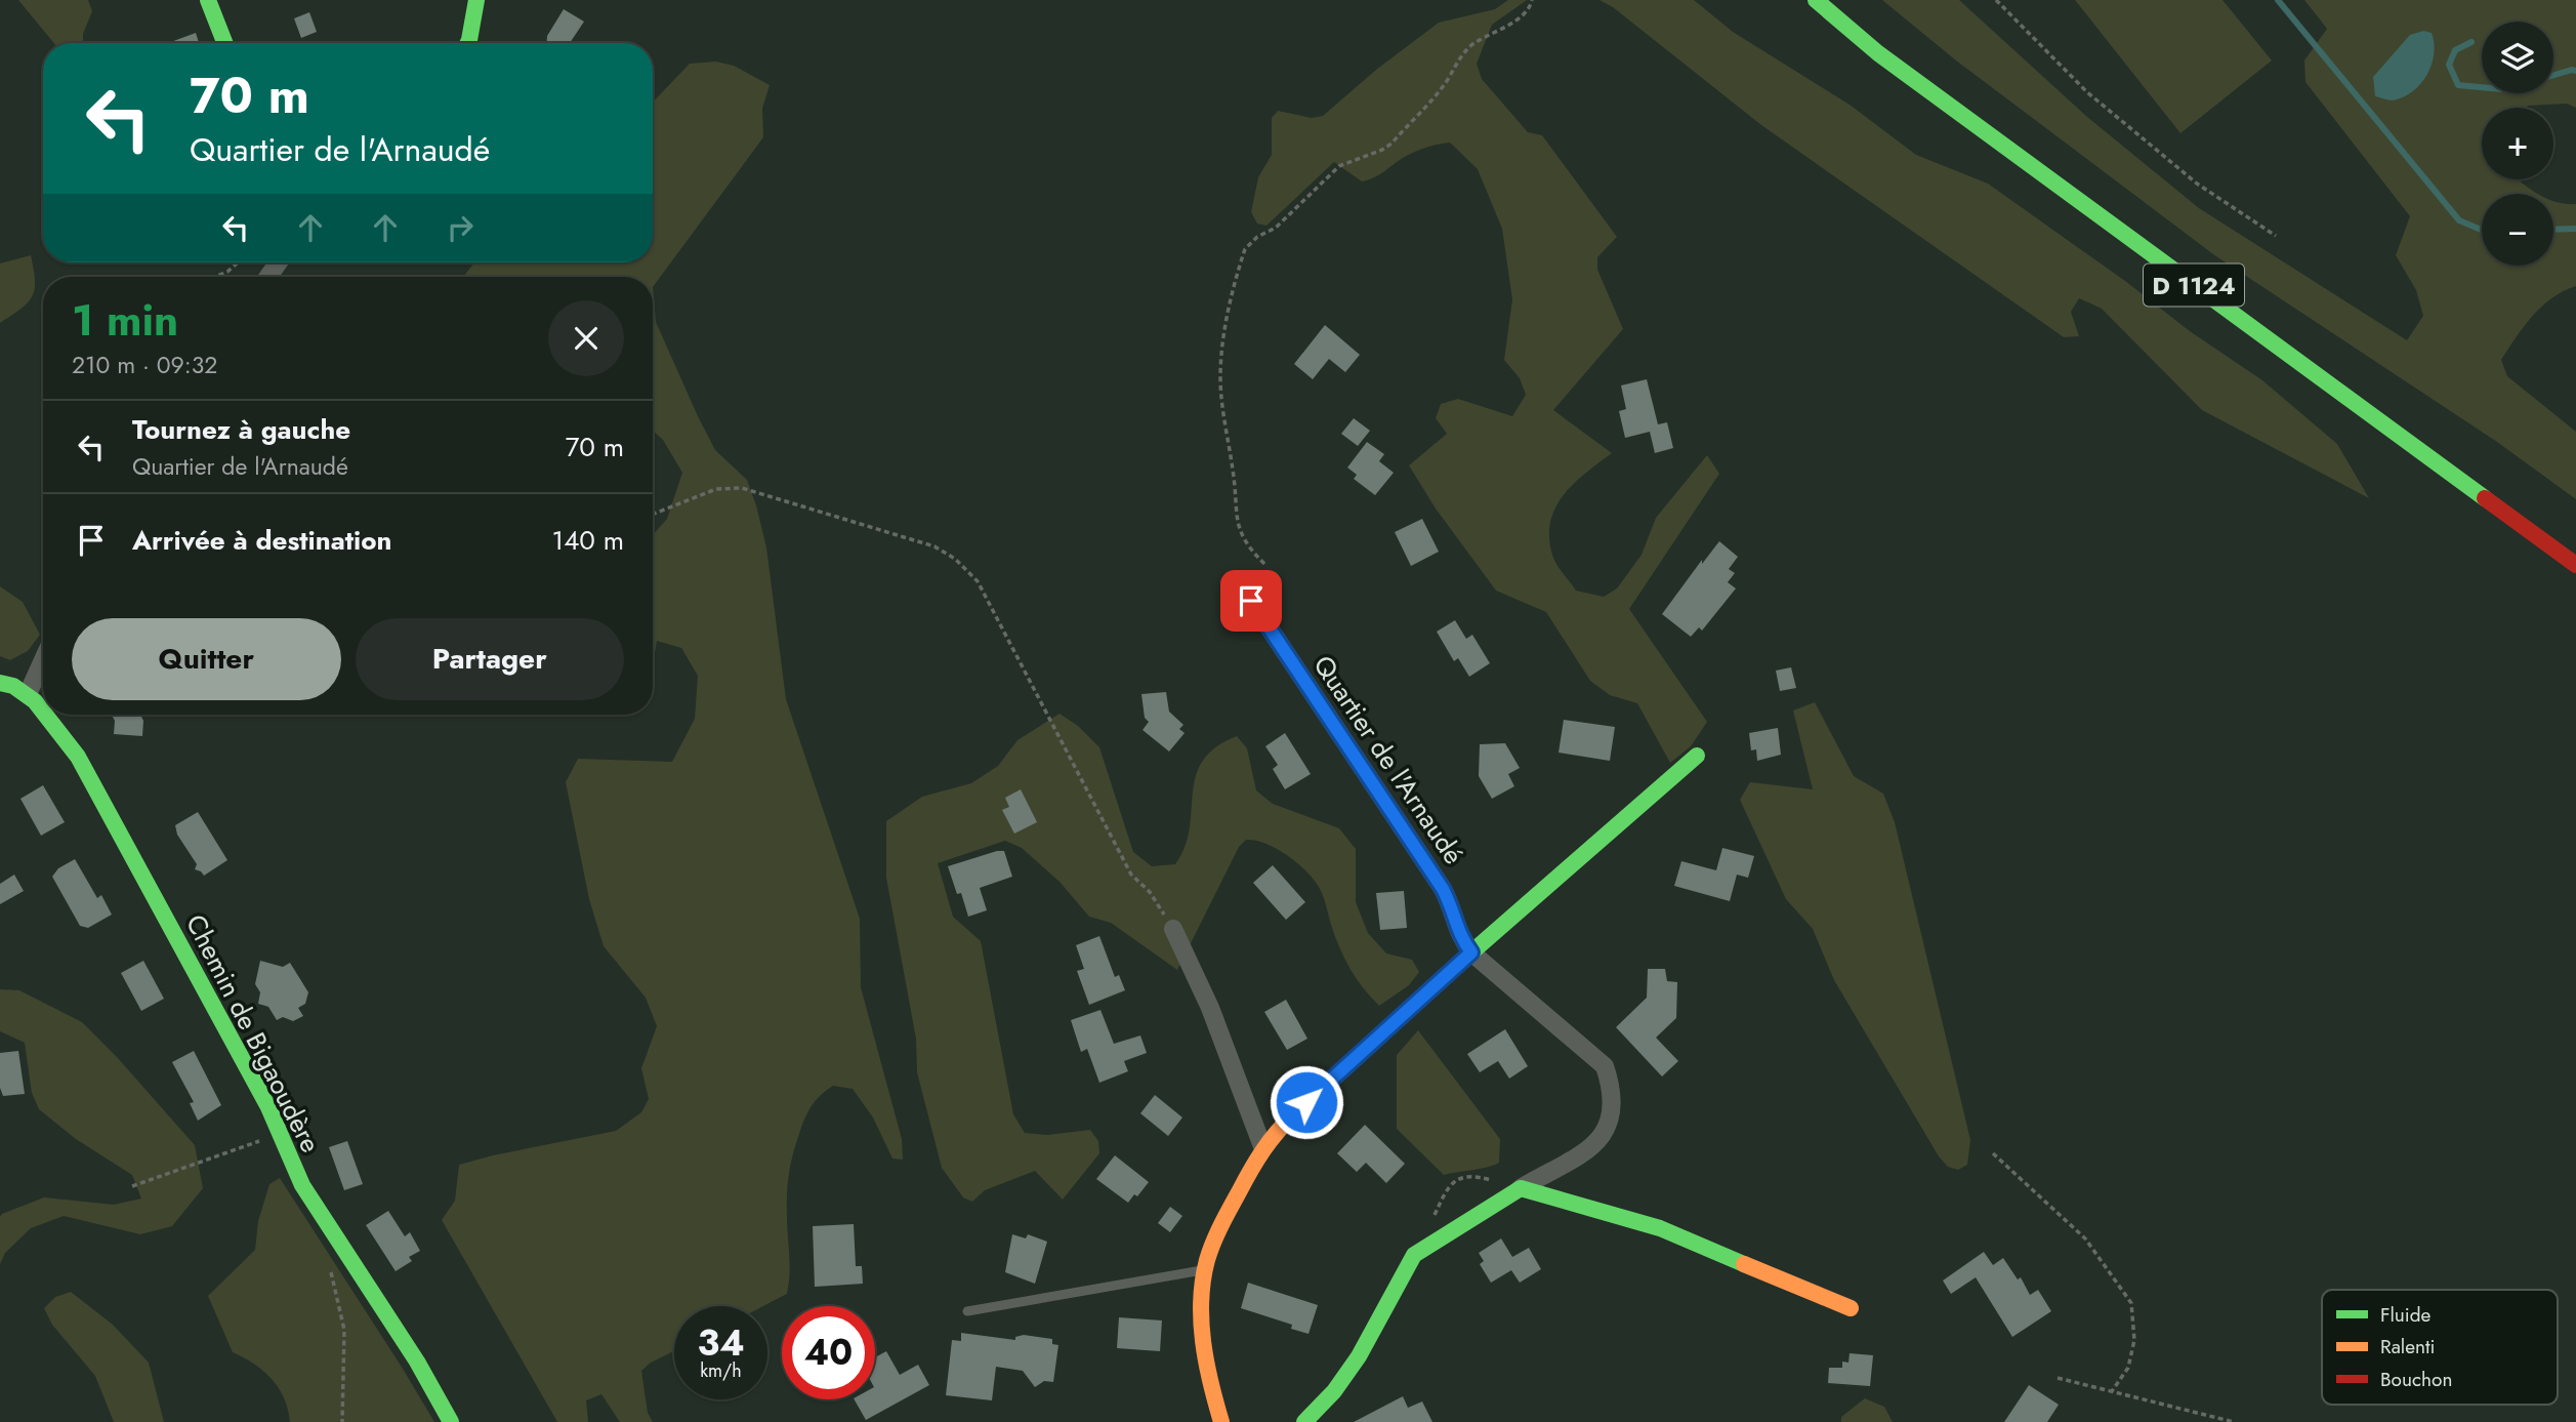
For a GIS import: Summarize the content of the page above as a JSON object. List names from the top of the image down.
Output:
{
  "streets": {
    "main road": ["D 1124", "Quartier de l'Arnaudé", "Chemin de Bigaoudère"]
  },
  "legend": ["Fluide", "Ralenti", "Bouchon"],
  "page": {
    "map_buttons": ["+", "−"],
    "turn": ["70 m", "Quartier de l'Arnaudé"],
    "heading": ["1 min", "210 m · 09:32"],
    "list": [
      {
        "name": "Tournez à gauche",
        "note": "Quartier de l'Arnaudé",
        "value": "70 m"
      },
      {
        "name": "Arrivée à destination",
        "value": "140 m"
      }
    ],
    "buttons": ["Quitter", "Partager"],
    "speed": "34 km/h",
    "limit": "40"
  }
}
